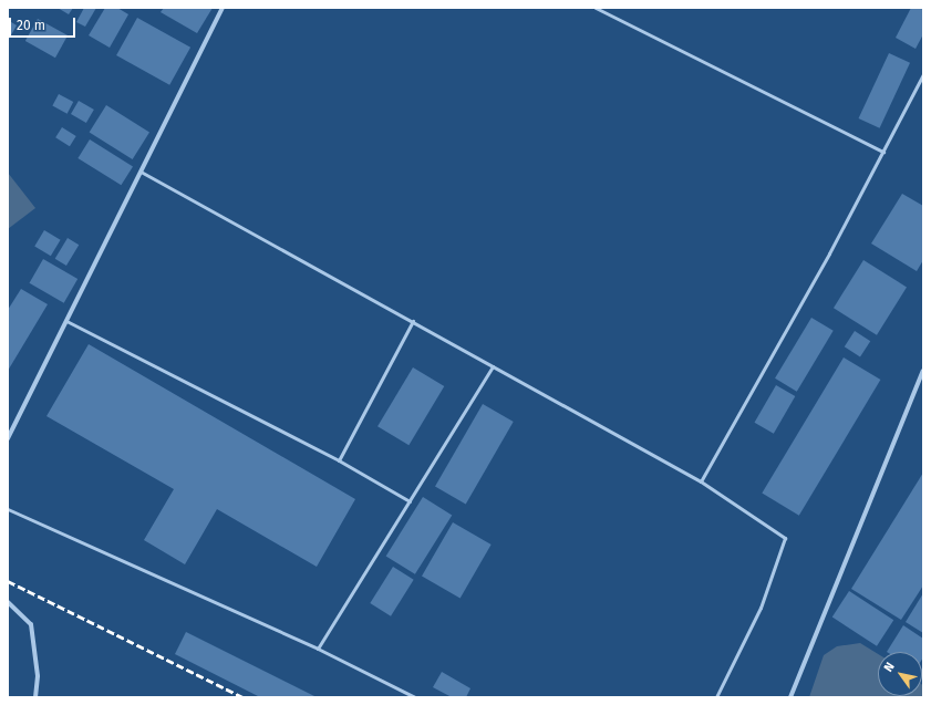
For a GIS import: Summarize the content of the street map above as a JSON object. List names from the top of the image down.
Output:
{
  "scale_bar": "20 m",
  "north": "top left"
}
